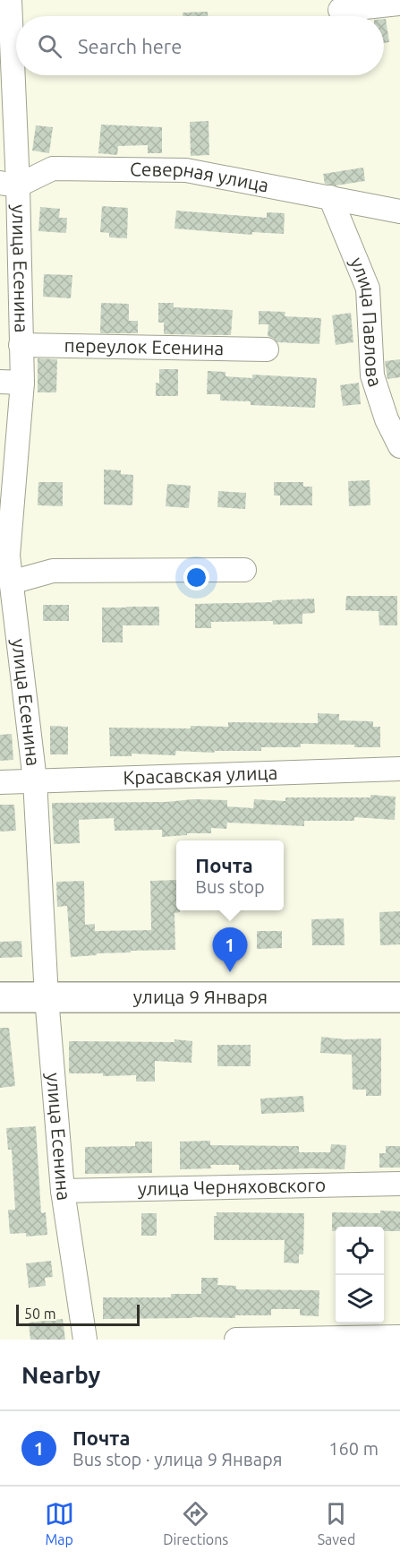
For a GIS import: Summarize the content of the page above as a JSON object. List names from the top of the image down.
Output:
{
  "streets": {
    "main road": ["улица 9 Января"],
    "street": [
      "Северная улица",
      "улица Есенина",
      "улица Павлова",
      "переулок Есенина",
      "Красавская улица",
      "улица Черняховского"
    ]
  },
  "crossings": [
    ["Северная улица", "улица Есенина"],
    ["Северная улица", "улица Павлова"],
    ["улица Есенина", "переулок Есенина"],
    ["улица Есенина", "Красавская улица"],
    ["улица Есенина", "улица 9 Января"],
    ["улица Есенина", "улица Черняховского"]
  ],
  "scale_bar": "50 m",
  "page": {
    "search": "Search here",
    "popup": ["Почта", "Bus stop"],
    "pins": "1",
    "scale": "50 m",
    "heading": "Nearby",
    "list": [
      {
        "mark": "1",
        "name": "Почта",
        "note": "Bus stop · улица 9 Января",
        "value": "160 m"
      }
    ],
    "nav": ["Map", "Directions", "Saved"]
  }
}
